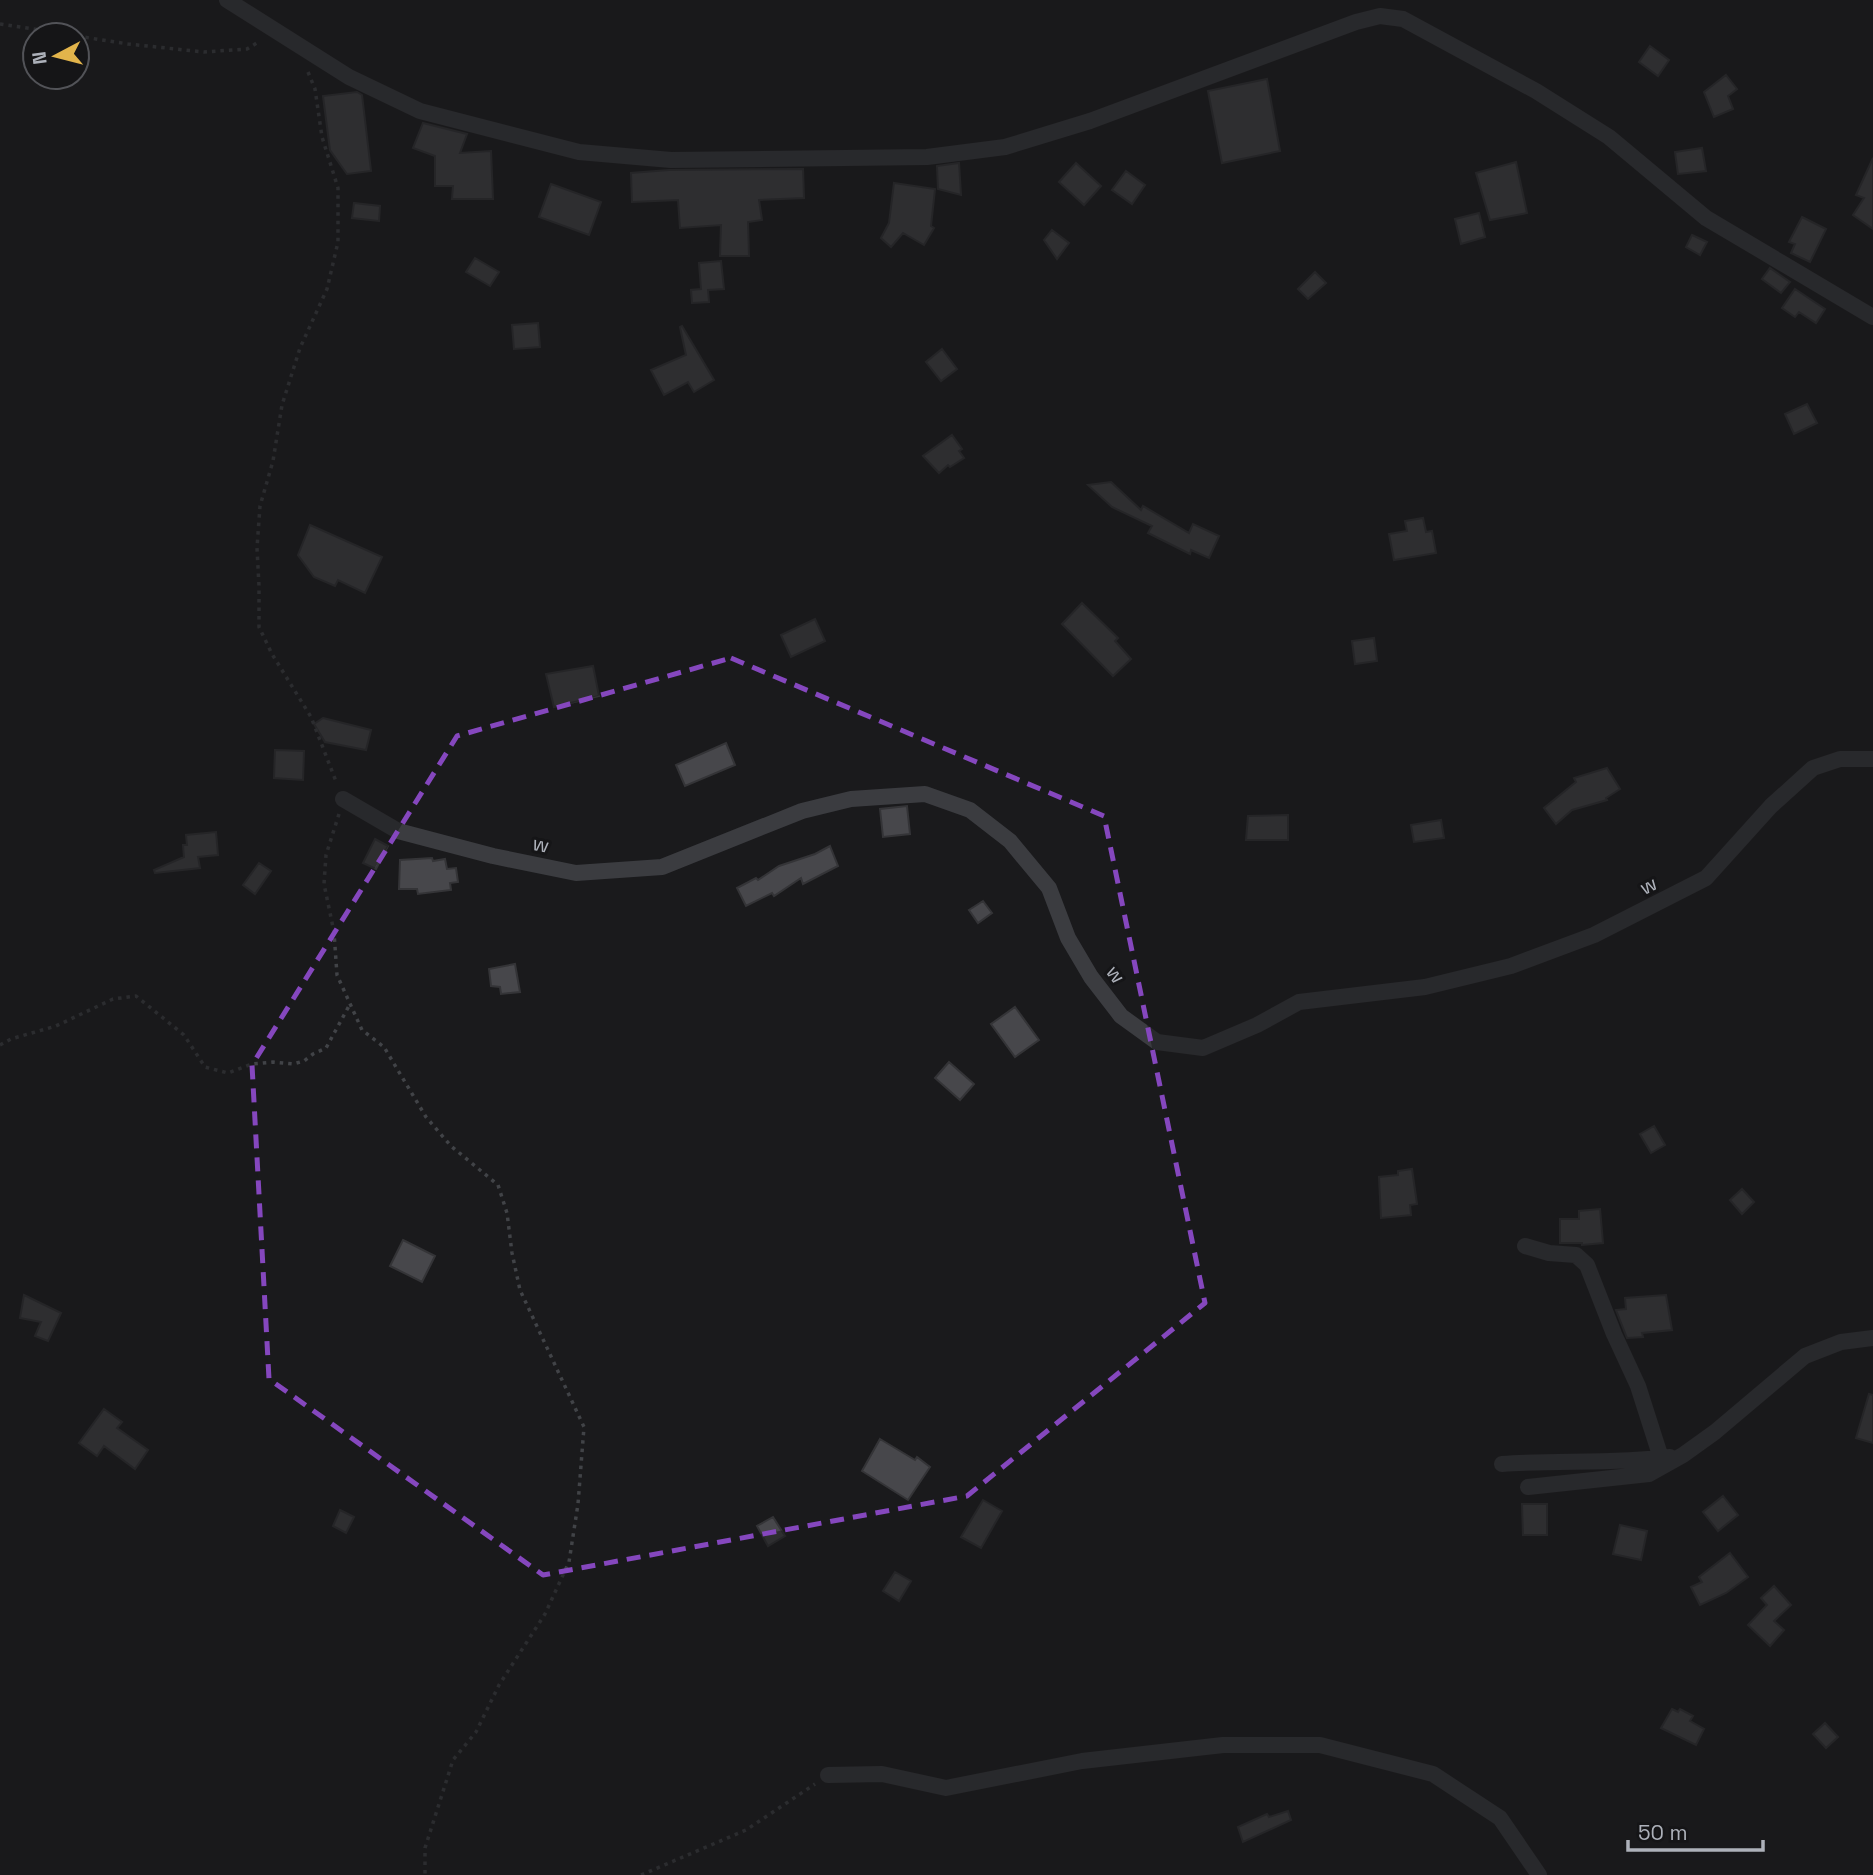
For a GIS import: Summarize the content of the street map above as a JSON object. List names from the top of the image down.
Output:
{
  "streets": {
    "street": ["w"]
  },
  "scale_bar": "50 m",
  "north": "left"
}
